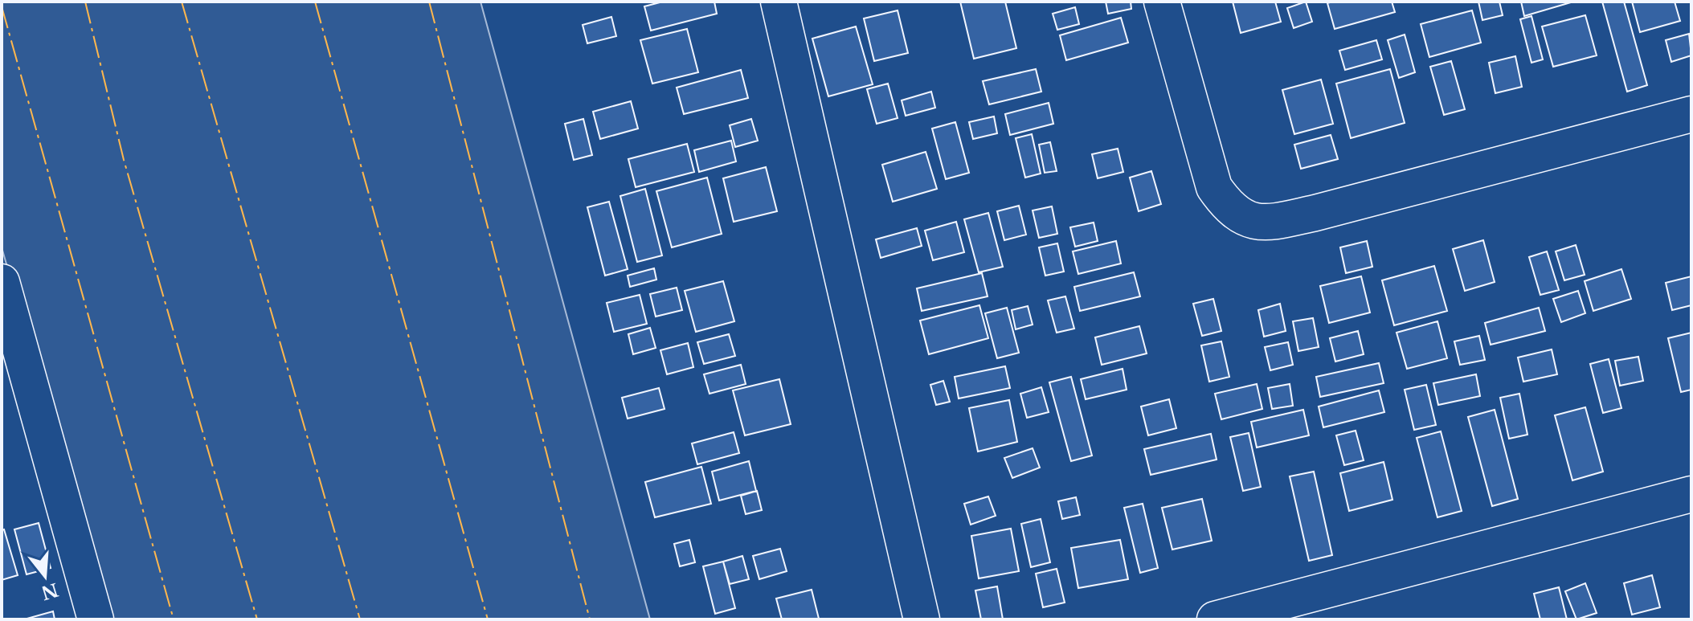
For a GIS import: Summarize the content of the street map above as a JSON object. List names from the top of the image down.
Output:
{
  "north": "bottom"
}
